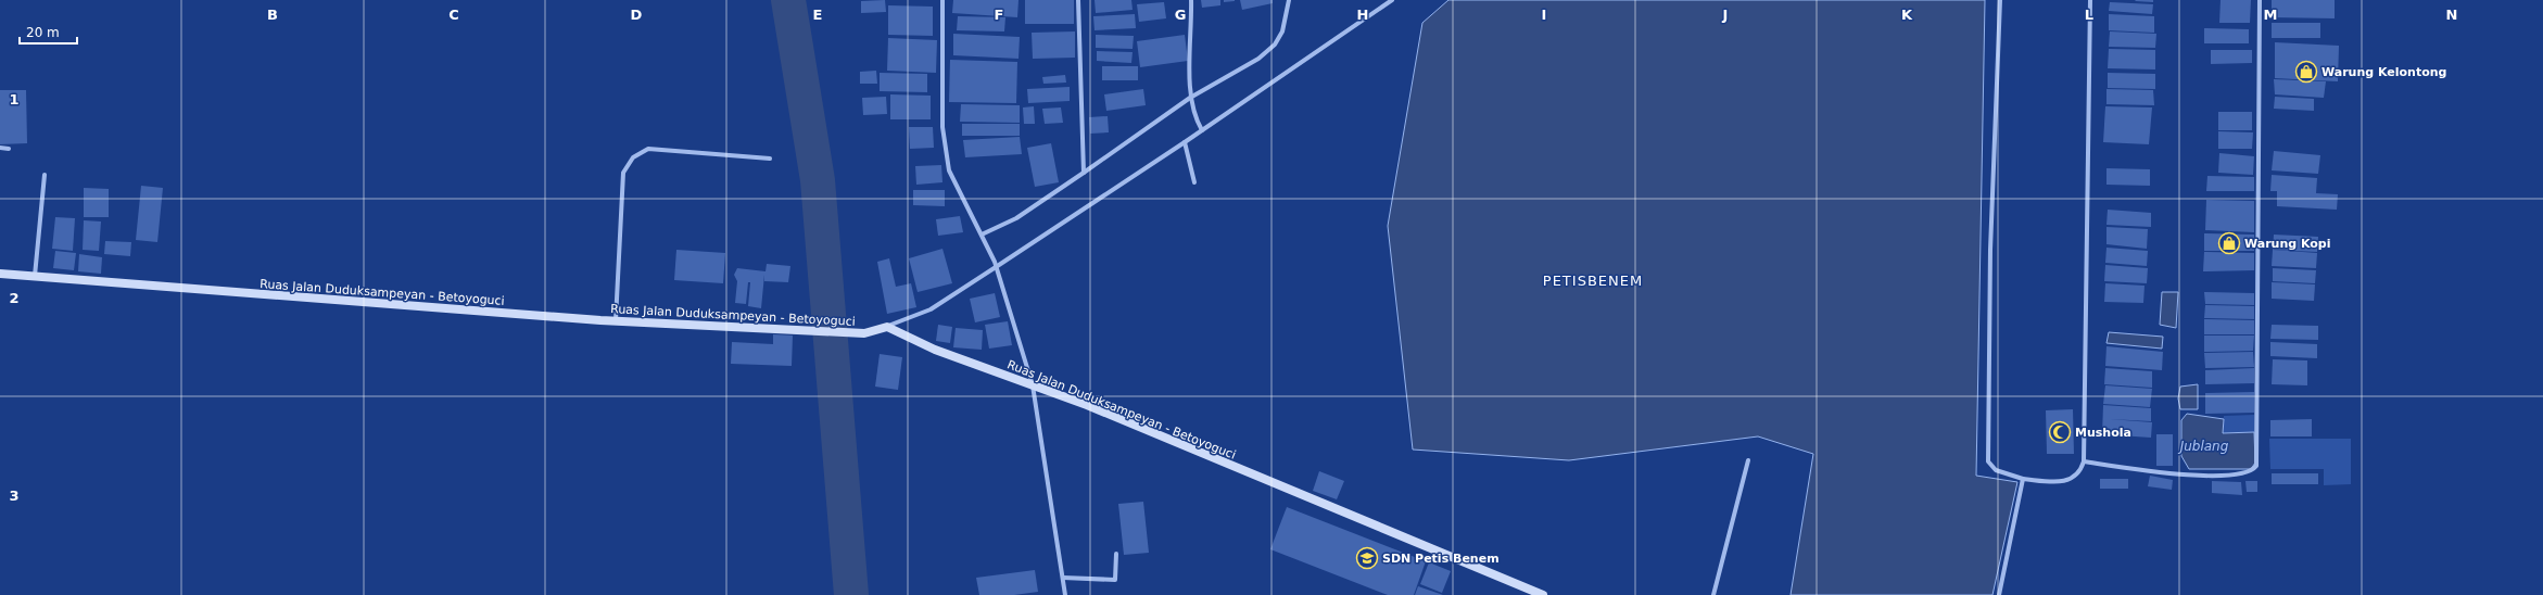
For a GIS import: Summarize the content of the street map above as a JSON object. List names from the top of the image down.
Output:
{
  "streets": {
    "main road": ["Ruas Jalan Duduksampeyan - Betoyoguci"]
  },
  "districts": ["PETISBENEM"],
  "water": ["Jublang"],
  "places": {
    "shop": ["Warung Kelontong", "Warung Kopi"],
    "mosque": ["Mushola"],
    "school or university": ["SDN Petis Benem"]
  },
  "scale_bar": "20 m",
  "grid": {
    "columns": [
      "B",
      "C",
      "D",
      "E",
      "F",
      "G",
      "H",
      "I",
      "J",
      "K",
      "L",
      "M",
      "N"
    ],
    "rows": ["1", "2", "3"]
  }
}
